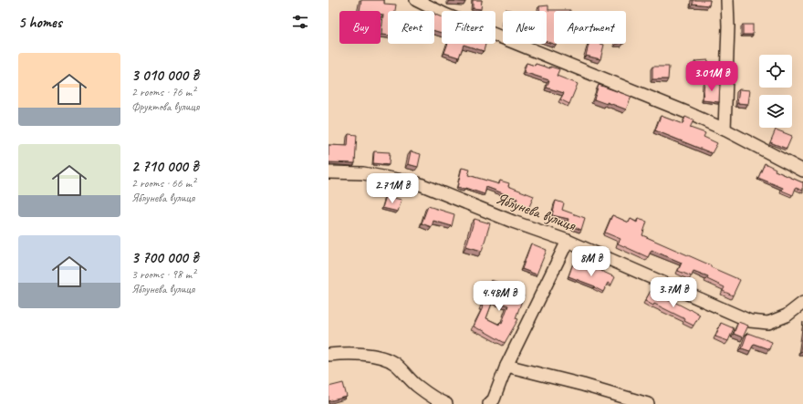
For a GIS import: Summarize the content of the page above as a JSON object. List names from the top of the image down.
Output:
{
  "streets": {
    "street": ["Яблунева вулиця"]
  },
  "page": {
    "heading": "5 homes",
    "chip": [
      "Buy",
      "Rent",
      "Filters",
      "New",
      "Apartment"
    ],
    "list": [
      {
        "name": "3 010 000 ₴",
        "note": "2 rooms · 76 m² · Фруктова вулиця"
      },
      {
        "name": "2 710 000 ₴",
        "note": "2 rooms · 66 m² · Яблунева вулиця"
      },
      {
        "name": "3 700 000 ₴",
        "note": "3 rooms · 98 m² · Яблунева вулиця"
      }
    ],
    "price": [
      "3.01M ₴",
      "2.71M ₴",
      "8M ₴",
      "3.7M ₴",
      "4.48M ₴"
    ]
  }
}
